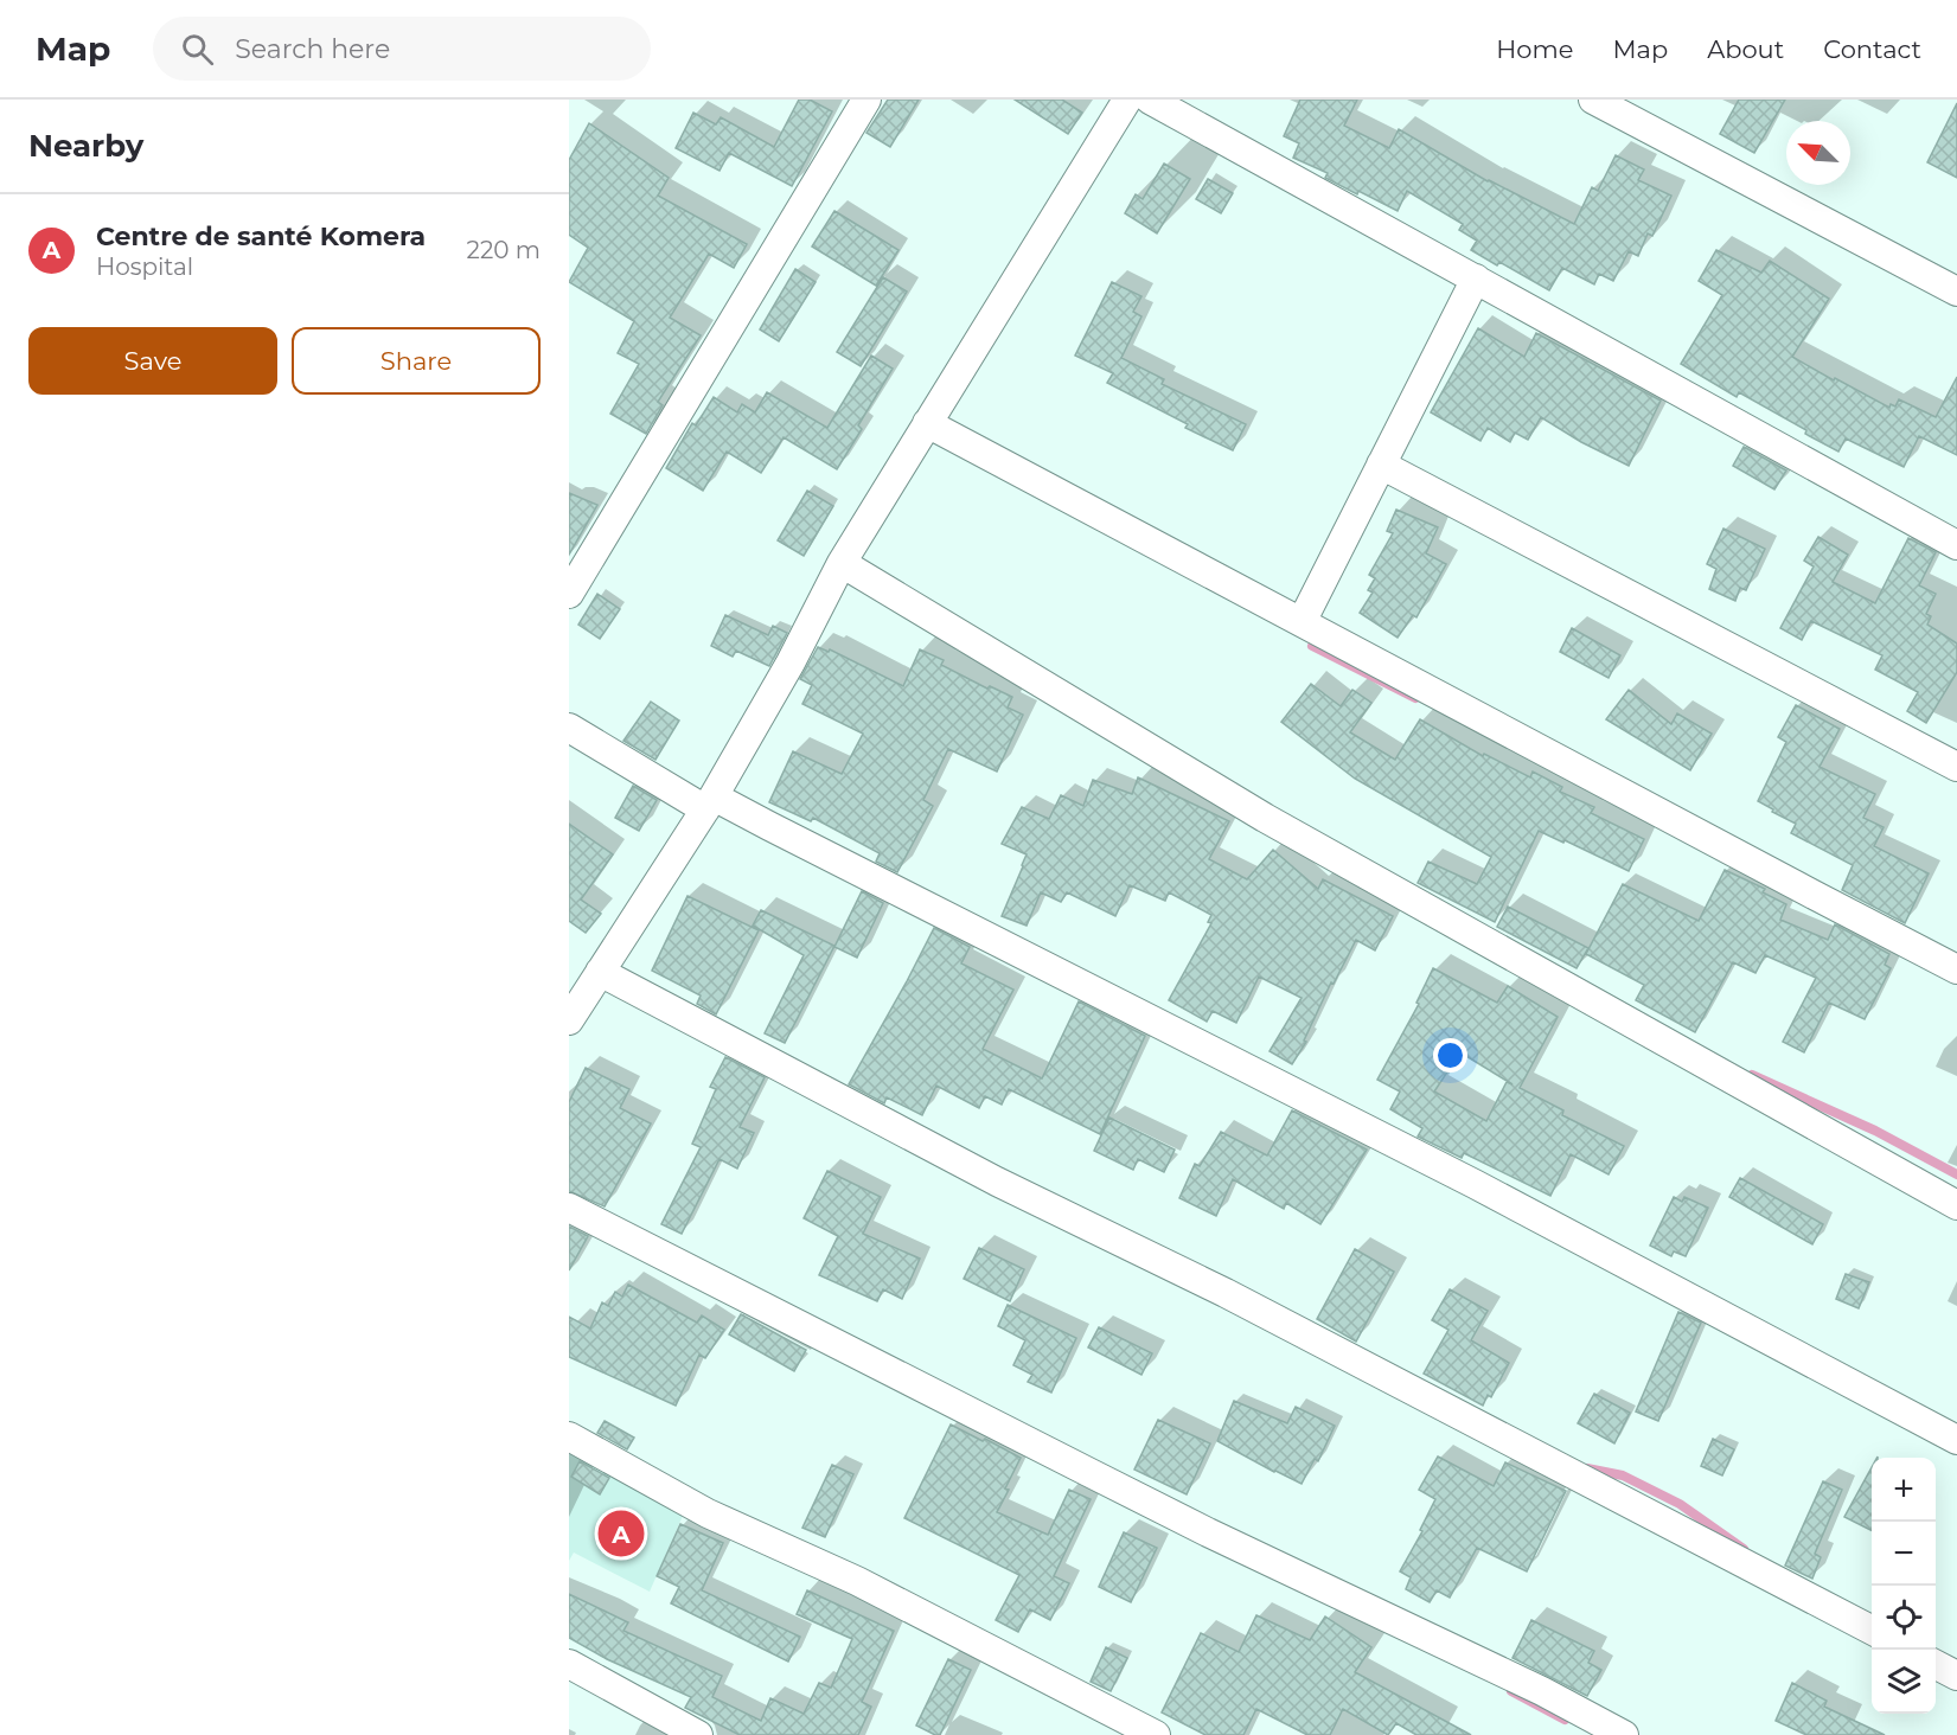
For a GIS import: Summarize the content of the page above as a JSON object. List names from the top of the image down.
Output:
{
  "north": "top left",
  "page": {
    "header": "Map",
    "search": "Search here",
    "nav": [
      "Home",
      "Map",
      "About",
      "Contact"
    ],
    "heading": "Nearby",
    "list": [
      {
        "mark": "A",
        "name": "Centre de santé Komera",
        "note": "Hospital",
        "value": "220 m"
      }
    ],
    "buttons": ["Save", "Share"],
    "map_buttons": ["+", "−"],
    "pins": "A"
  }
}
